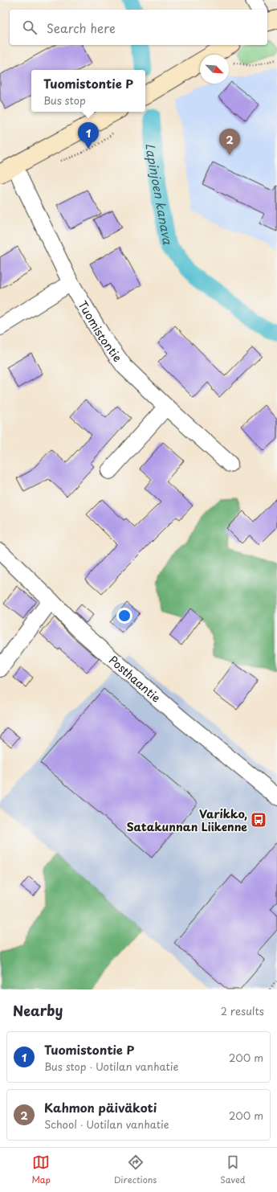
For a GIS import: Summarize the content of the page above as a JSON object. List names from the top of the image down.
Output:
{
  "streets": {
    "street": ["Tuomistontie", "Posthaantie"]
  },
  "water": ["Lapinjoen kanava"],
  "places": {
    "bus stop": ["Varikko, Satakunnan Liikenne"]
  },
  "north": "bottom right",
  "page": {
    "search": "Search here",
    "popup": ["Tuomistontie P", "Bus stop"],
    "pins": ["1", "2"],
    "heading": ["Nearby", "2 results"],
    "list": [
      {
        "mark": "1",
        "name": "Tuomistontie P",
        "note": "Bus stop · Uotilan vanhatie",
        "value": "200 m"
      },
      {
        "mark": "2",
        "name": "Kahmon päiväkoti",
        "note": "School · Uotilan vanhatie",
        "value": "200 m"
      }
    ],
    "nav": ["Map", "Directions", "Saved"]
  }
}
